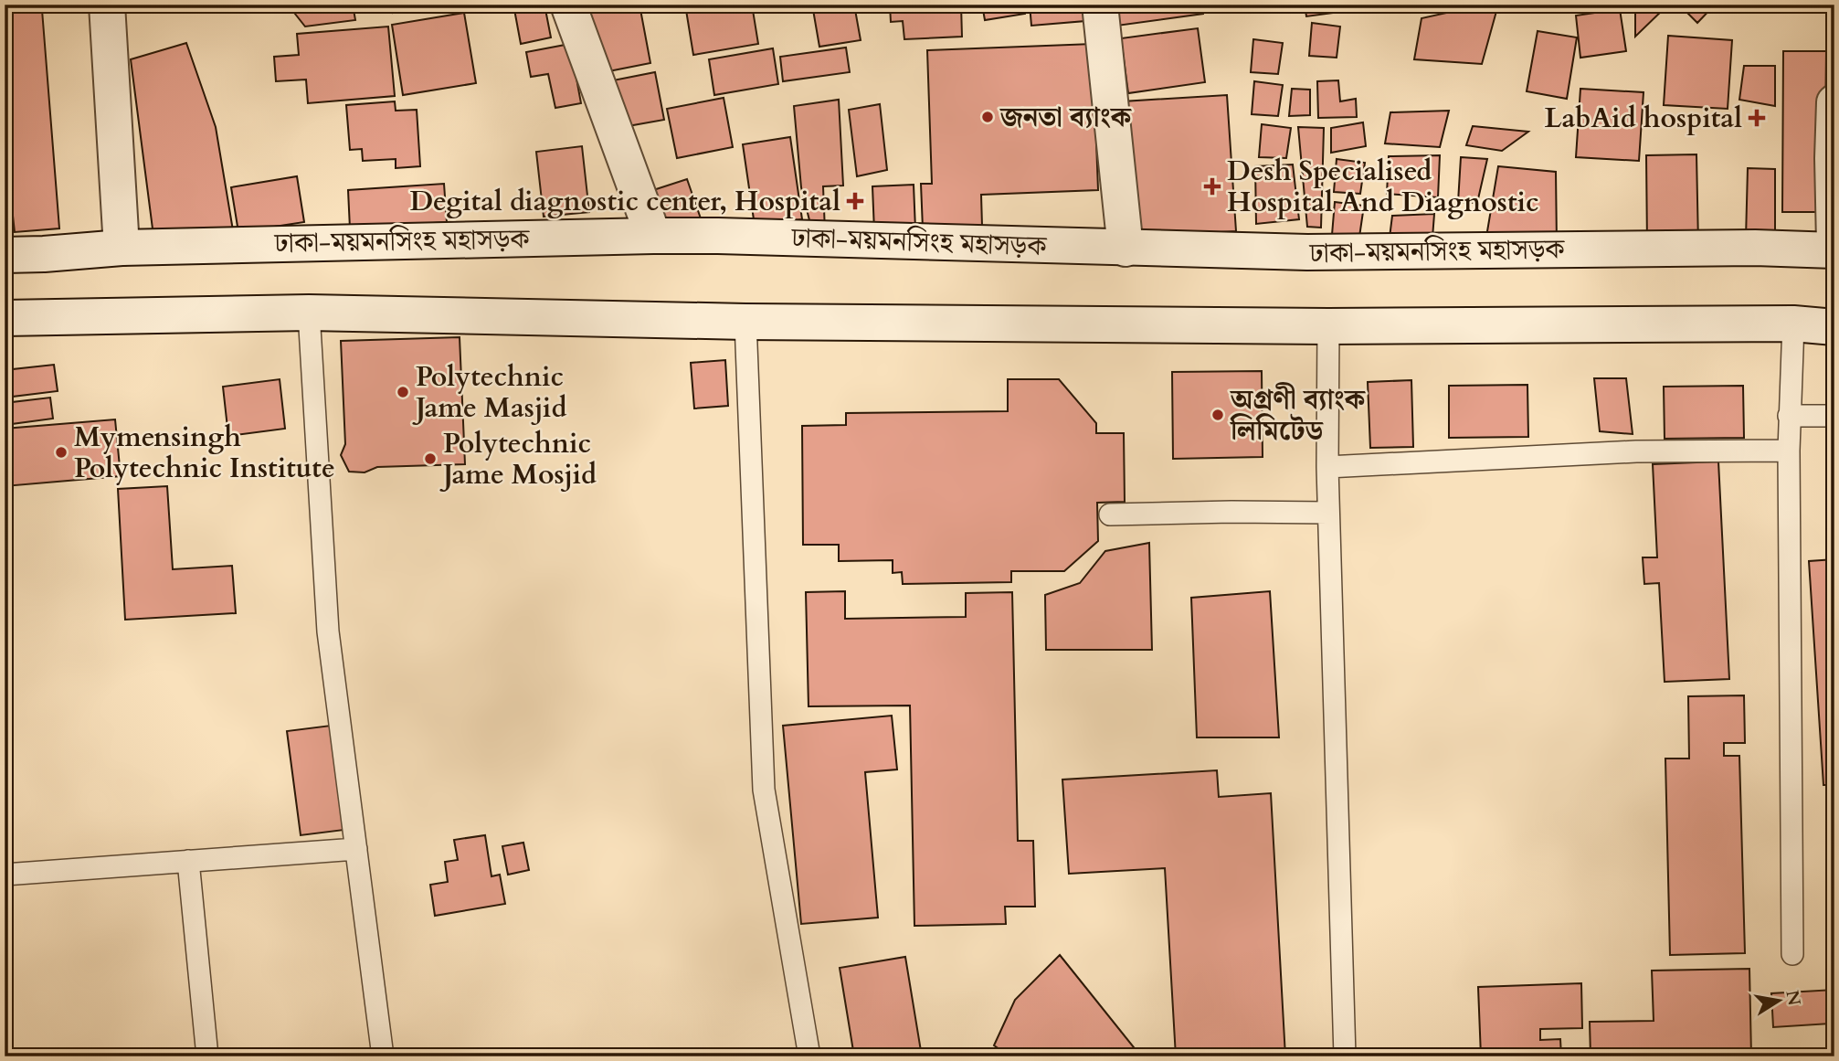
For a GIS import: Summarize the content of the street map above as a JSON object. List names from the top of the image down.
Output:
{
  "streets": {
    "main road": ["ঢাকা-ময়মনসিংহ মহাসড়ক"]
  },
  "places": {
    "other": [
      "জনতা ব্যাংক",
      "Polytechnic Jame Masjid",
      "অগ্রণী ব্যাংক লিমিটেড",
      "Mymensingh Polytechnic Institute",
      "Polytechnic Jame Mosjid"
    ],
    "health": ["LabAid hospital", "Desh Specialised Hospital And Diagnostic", "Degital diagnostic center, Hospital"]
  },
  "north": "right"
}
